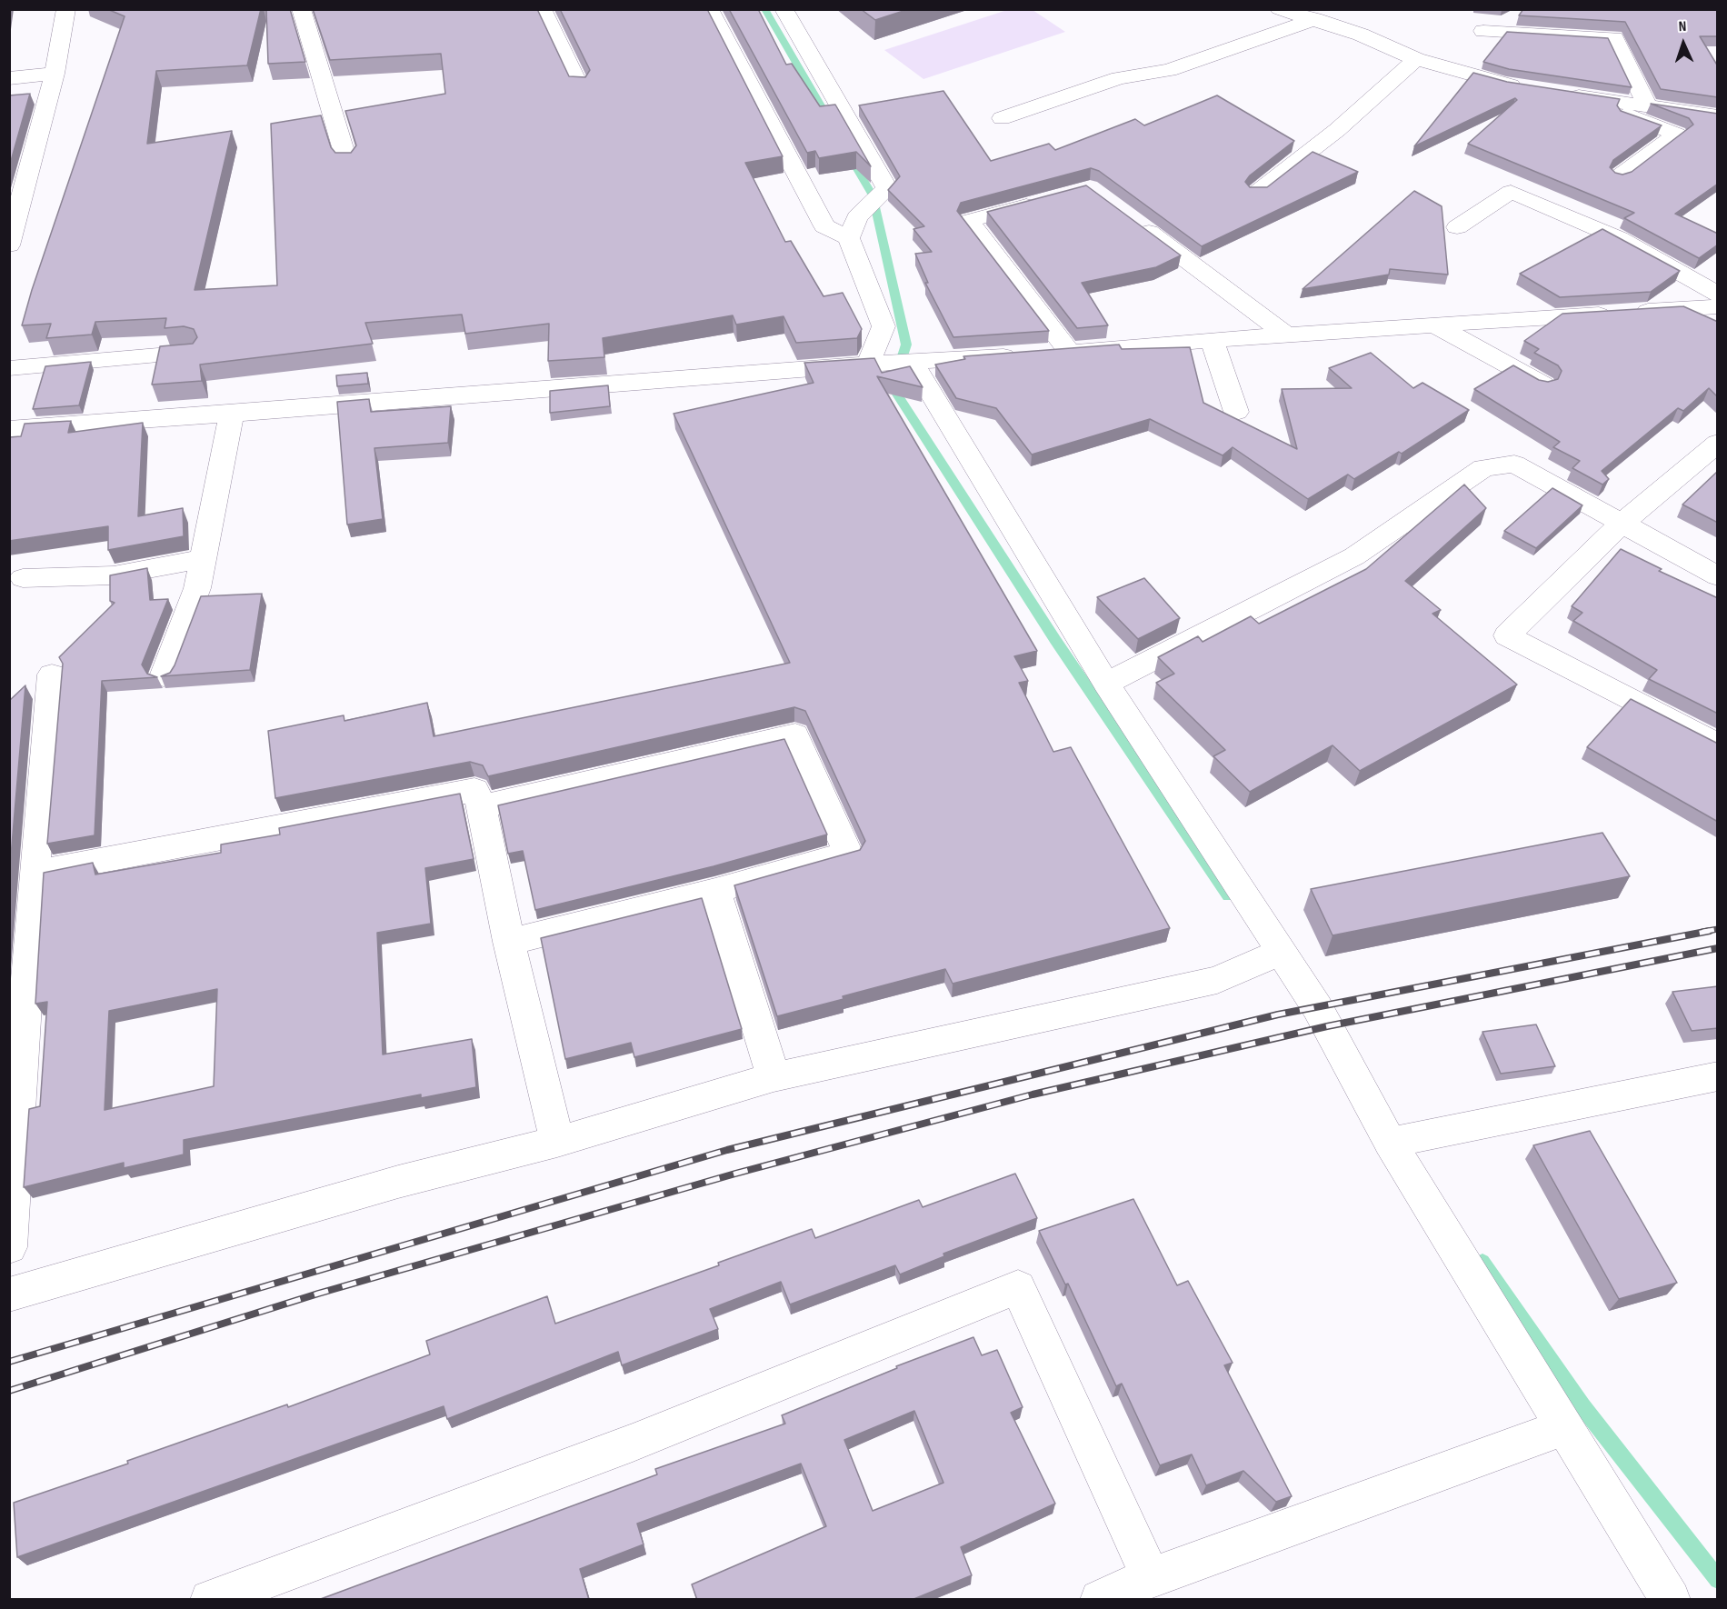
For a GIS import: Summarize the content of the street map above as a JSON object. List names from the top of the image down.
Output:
{
  "north": "top"
}
